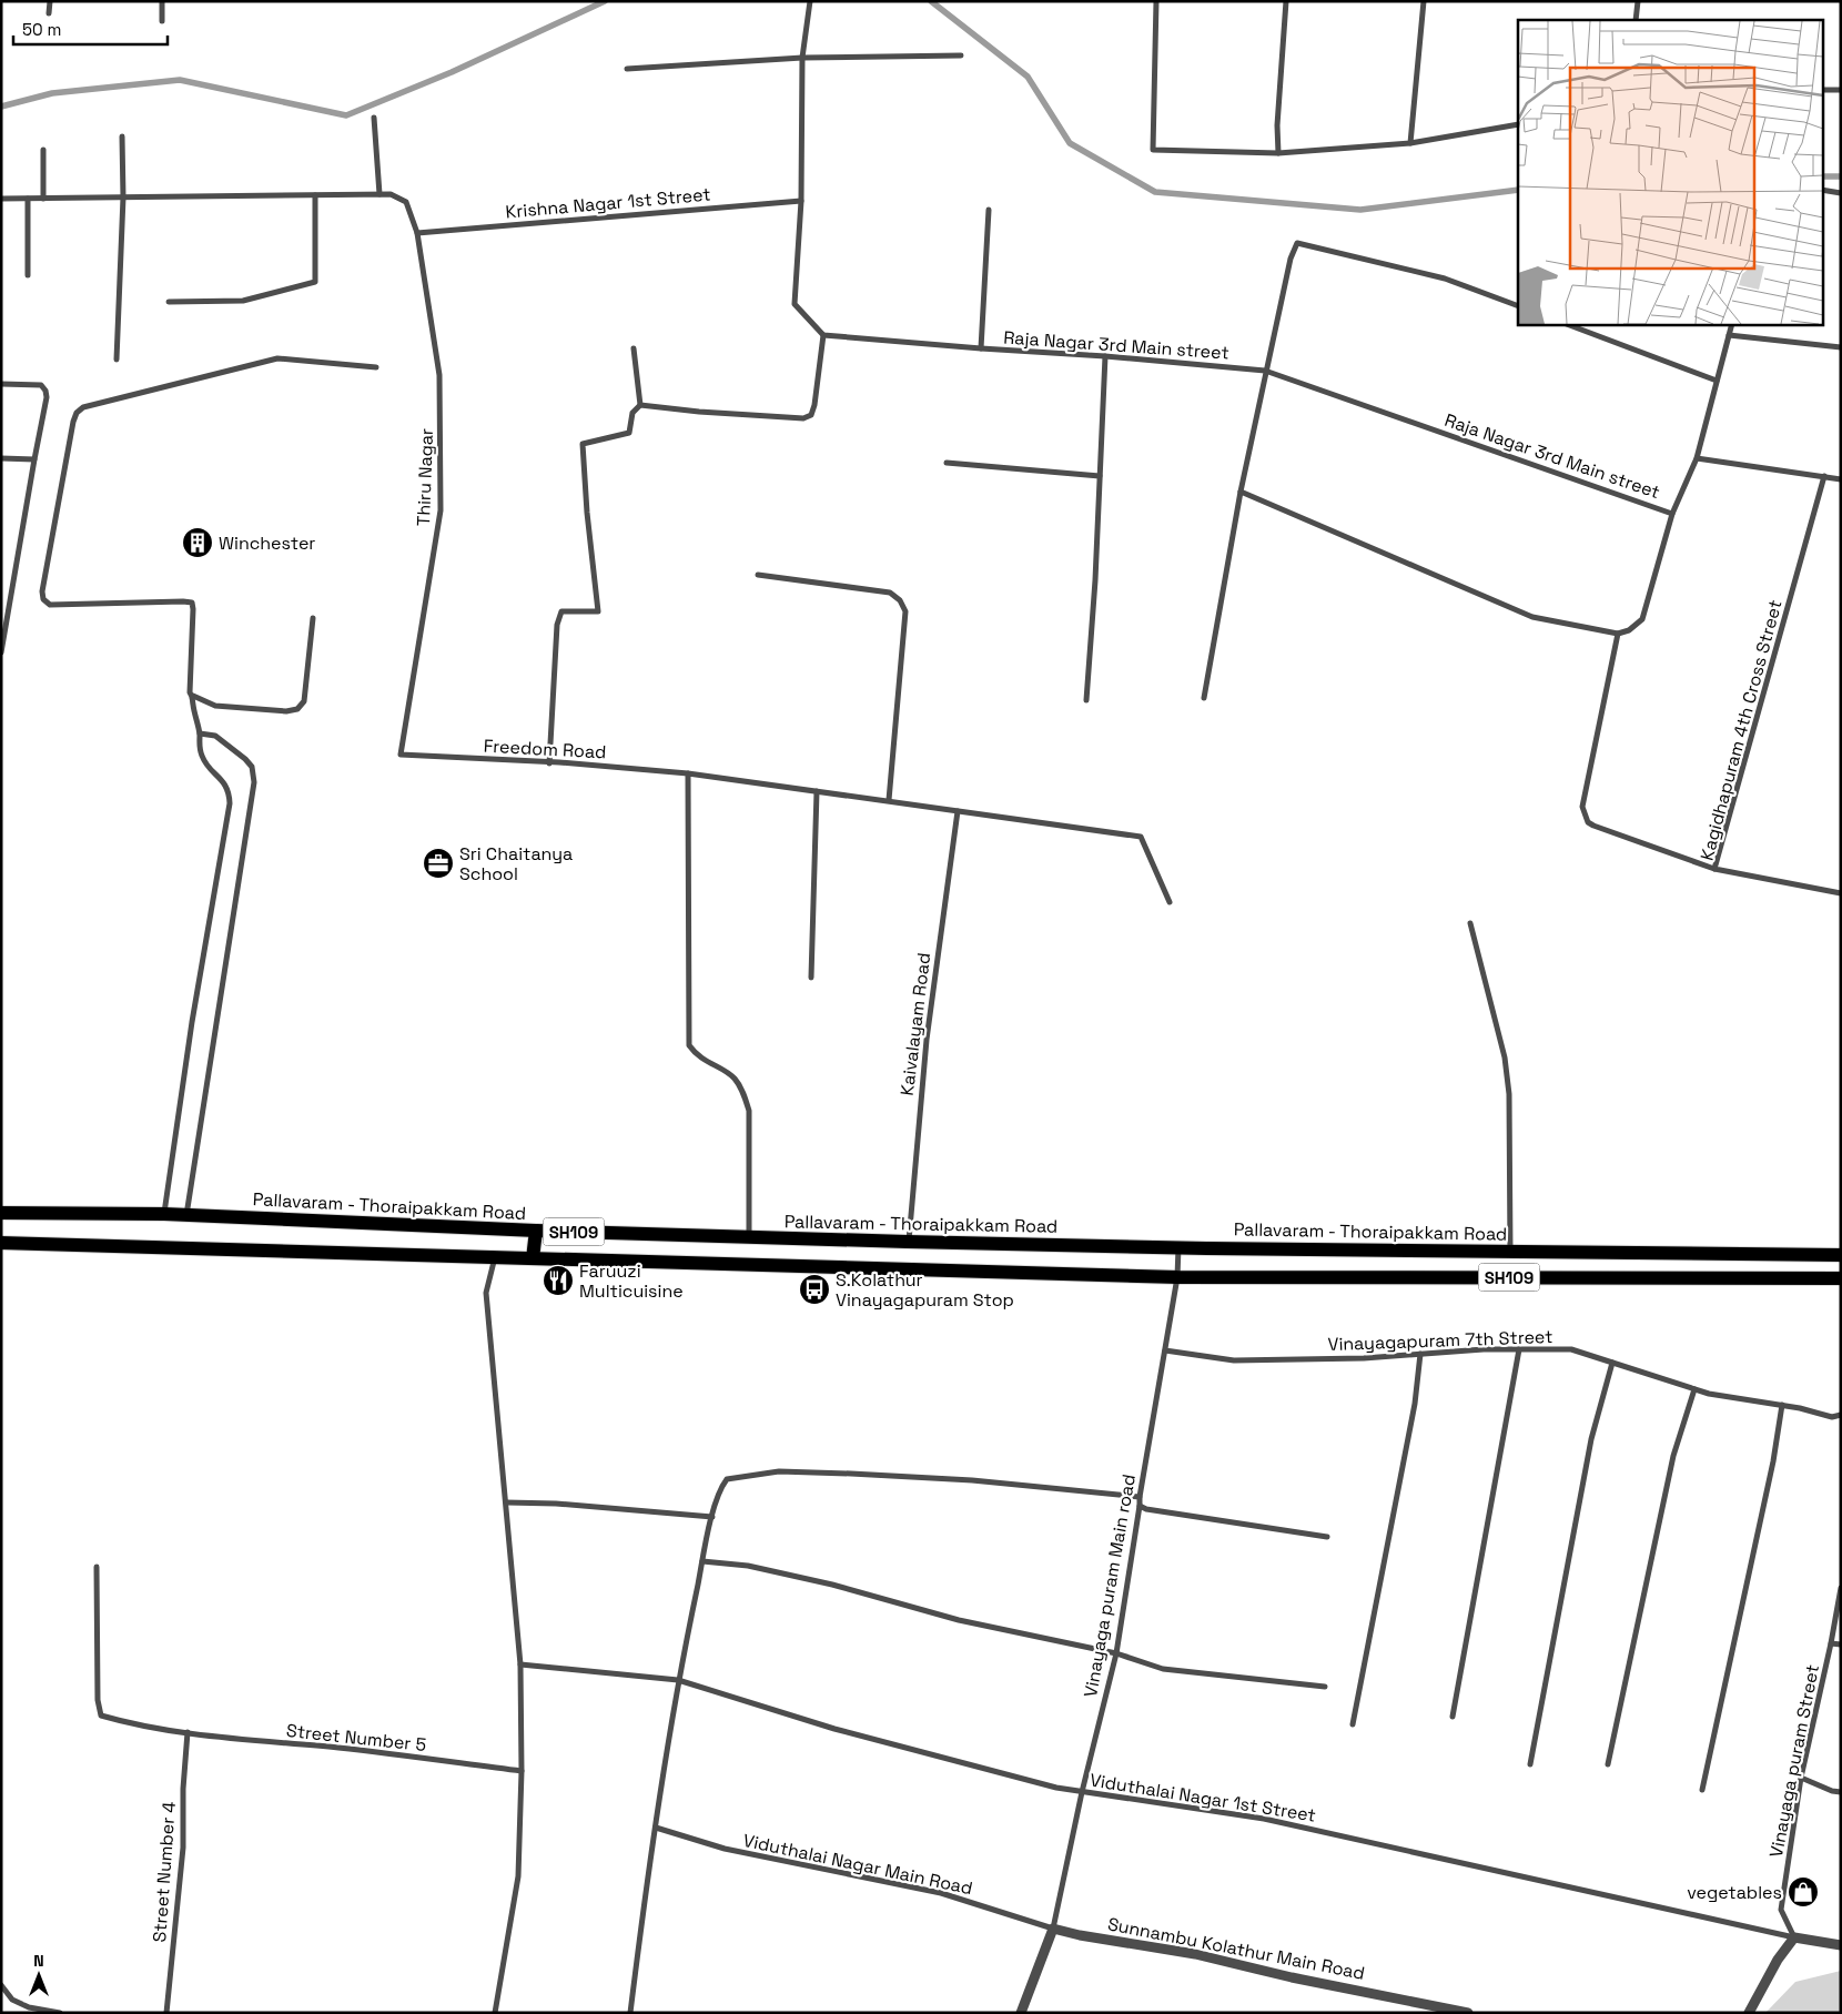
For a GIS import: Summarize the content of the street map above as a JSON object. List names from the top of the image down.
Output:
{
  "streets": {
    "main road": ["Pallavaram - Thoraipakkam Road", "SH109"],
    "street": [
      "Krishna Nagar 1st Street",
      "Raja Nagar 3rd Main street",
      "Thiru Nagar",
      "Kagidhapuram 4th Cross Street",
      "Freedom Road",
      "Kaivalayam Road",
      "Vinayagapuram 7th Street",
      "Vinayaga puram Main road",
      "Street Number 5",
      "Vinayaga puram Street",
      "Viduthalai Nagar 1st Street",
      "Viduthalai Nagar Main Road",
      "Street Number 4",
      "Sunnambu Kolathur Main Road"
    ]
  },
  "crossings": [
    ["Krishna Nagar 1st Street", "Thiru Nagar"],
    ["Thiru Nagar", "Freedom Road"],
    ["Freedom Road", "Kaivalayam Road"],
    ["Kaivalayam Road", "Pallavaram - Thoraipakkam Road"],
    ["Pallavaram - Thoraipakkam Road", "Vinayaga puram Main road"],
    ["SH109", "Vinayaga puram Main road"],
    ["Vinayagapuram 7th Street", "Vinayaga puram Main road"],
    ["Vinayaga puram Main road", "Viduthalai Nagar 1st Street"],
    ["Vinayaga puram Main road", "Viduthalai Nagar Main Road"],
    ["Vinayaga puram Main road", "Sunnambu Kolathur Main Road"],
    ["Street Number 5", "Street Number 4"],
    ["Vinayaga puram Street", "Viduthalai Nagar 1st Street"],
    ["Viduthalai Nagar Main Road", "Sunnambu Kolathur Main Road"]
  ],
  "places": {
    "building": ["Winchester"],
    "office": ["Sri Chaitanya School"],
    "restaurant": ["Faruuzi Multicuisine"],
    "bus stop": ["S.Kolathur Vinayagapuram Stop"],
    "shop": ["vegetables"]
  },
  "scale_bar": "50 m",
  "north": "top"
}
